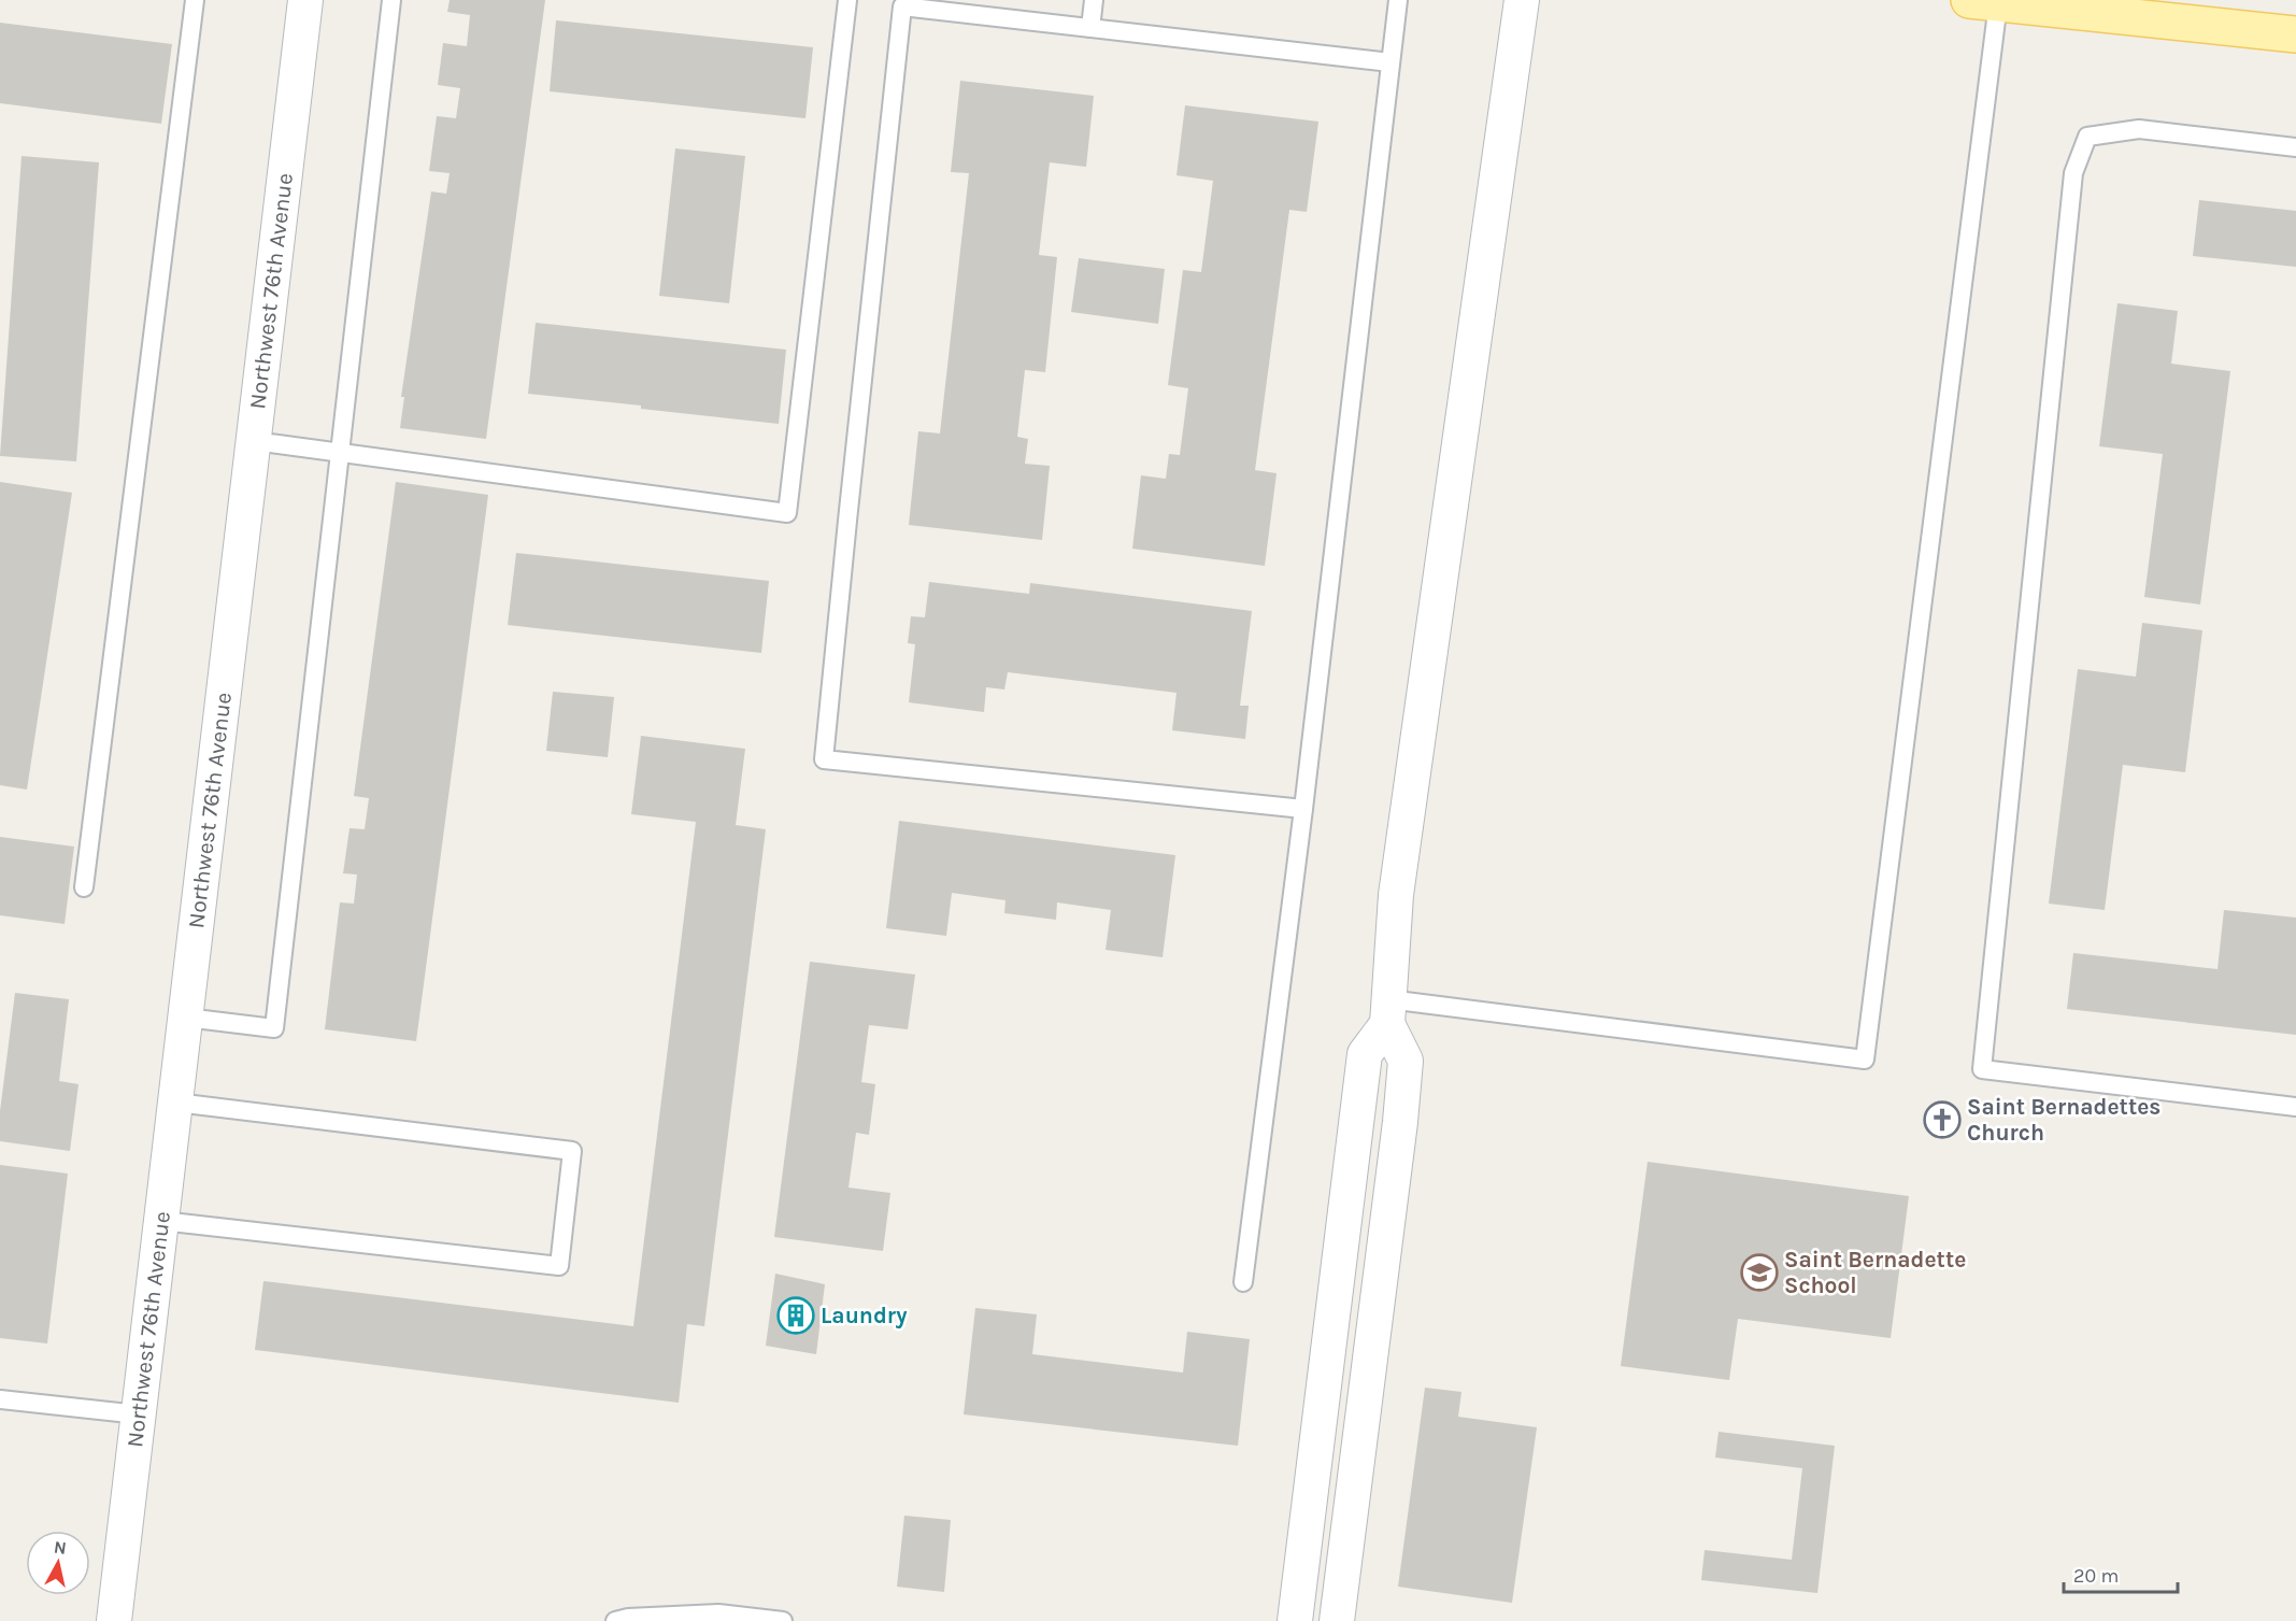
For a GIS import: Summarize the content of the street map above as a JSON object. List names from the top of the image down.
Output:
{
  "streets": {
    "street": ["Northwest 76th Avenue"]
  },
  "places": {
    "church": ["Saint Bernadettes Church"],
    "school or university": ["Saint Bernadette School"],
    "building": ["Laundry"]
  },
  "scale_bar": "20 m",
  "north": "top"
}
